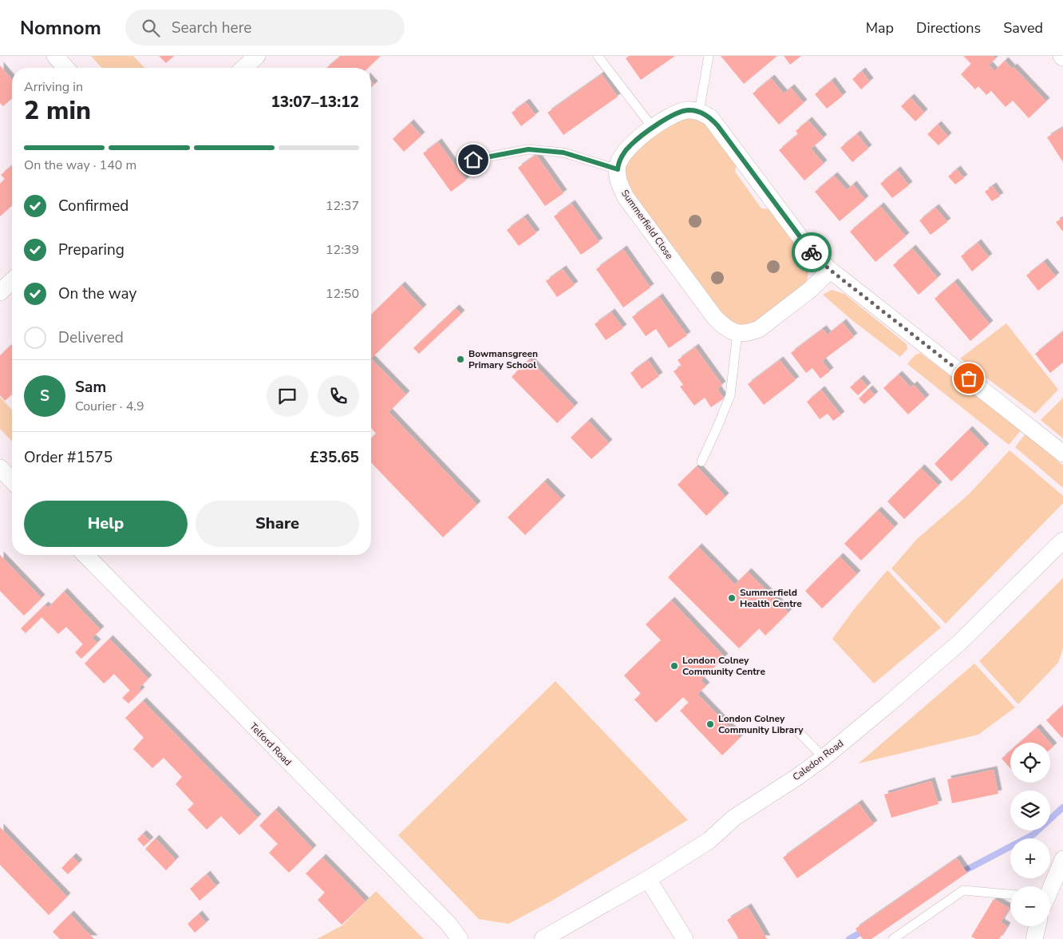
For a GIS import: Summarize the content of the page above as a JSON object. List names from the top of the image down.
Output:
{
  "streets": {
    "street": ["Summerfield Close", "Telford Road", "Caledon Road"]
  },
  "places": [
    "Bowmansgreen Primary School",
    "Summerfield Health Centre",
    "London Colney Community Centre",
    "London Colney Community Library"
  ],
  "page": {
    "header": "Nomnom",
    "search": "Search here",
    "nav": ["Map", "Directions", "Saved"],
    "heading": ["2 min", "Arriving in", "13:07–13:12"],
    "panel": [
      "Sam",
      "Courier · 4.9",
      "Order #1575",
      "£35.65"
    ],
    "bar": "On the way · 140 m",
    "list": [
      ["Confirmed", "12:37"],
      ["Preparing", "12:39"],
      ["On the way", "12:50"],
      "Delivered"
    ],
    "round": "S",
    "buttons": ["Help", "Share"],
    "map_buttons": ["+", "−"]
  }
}
